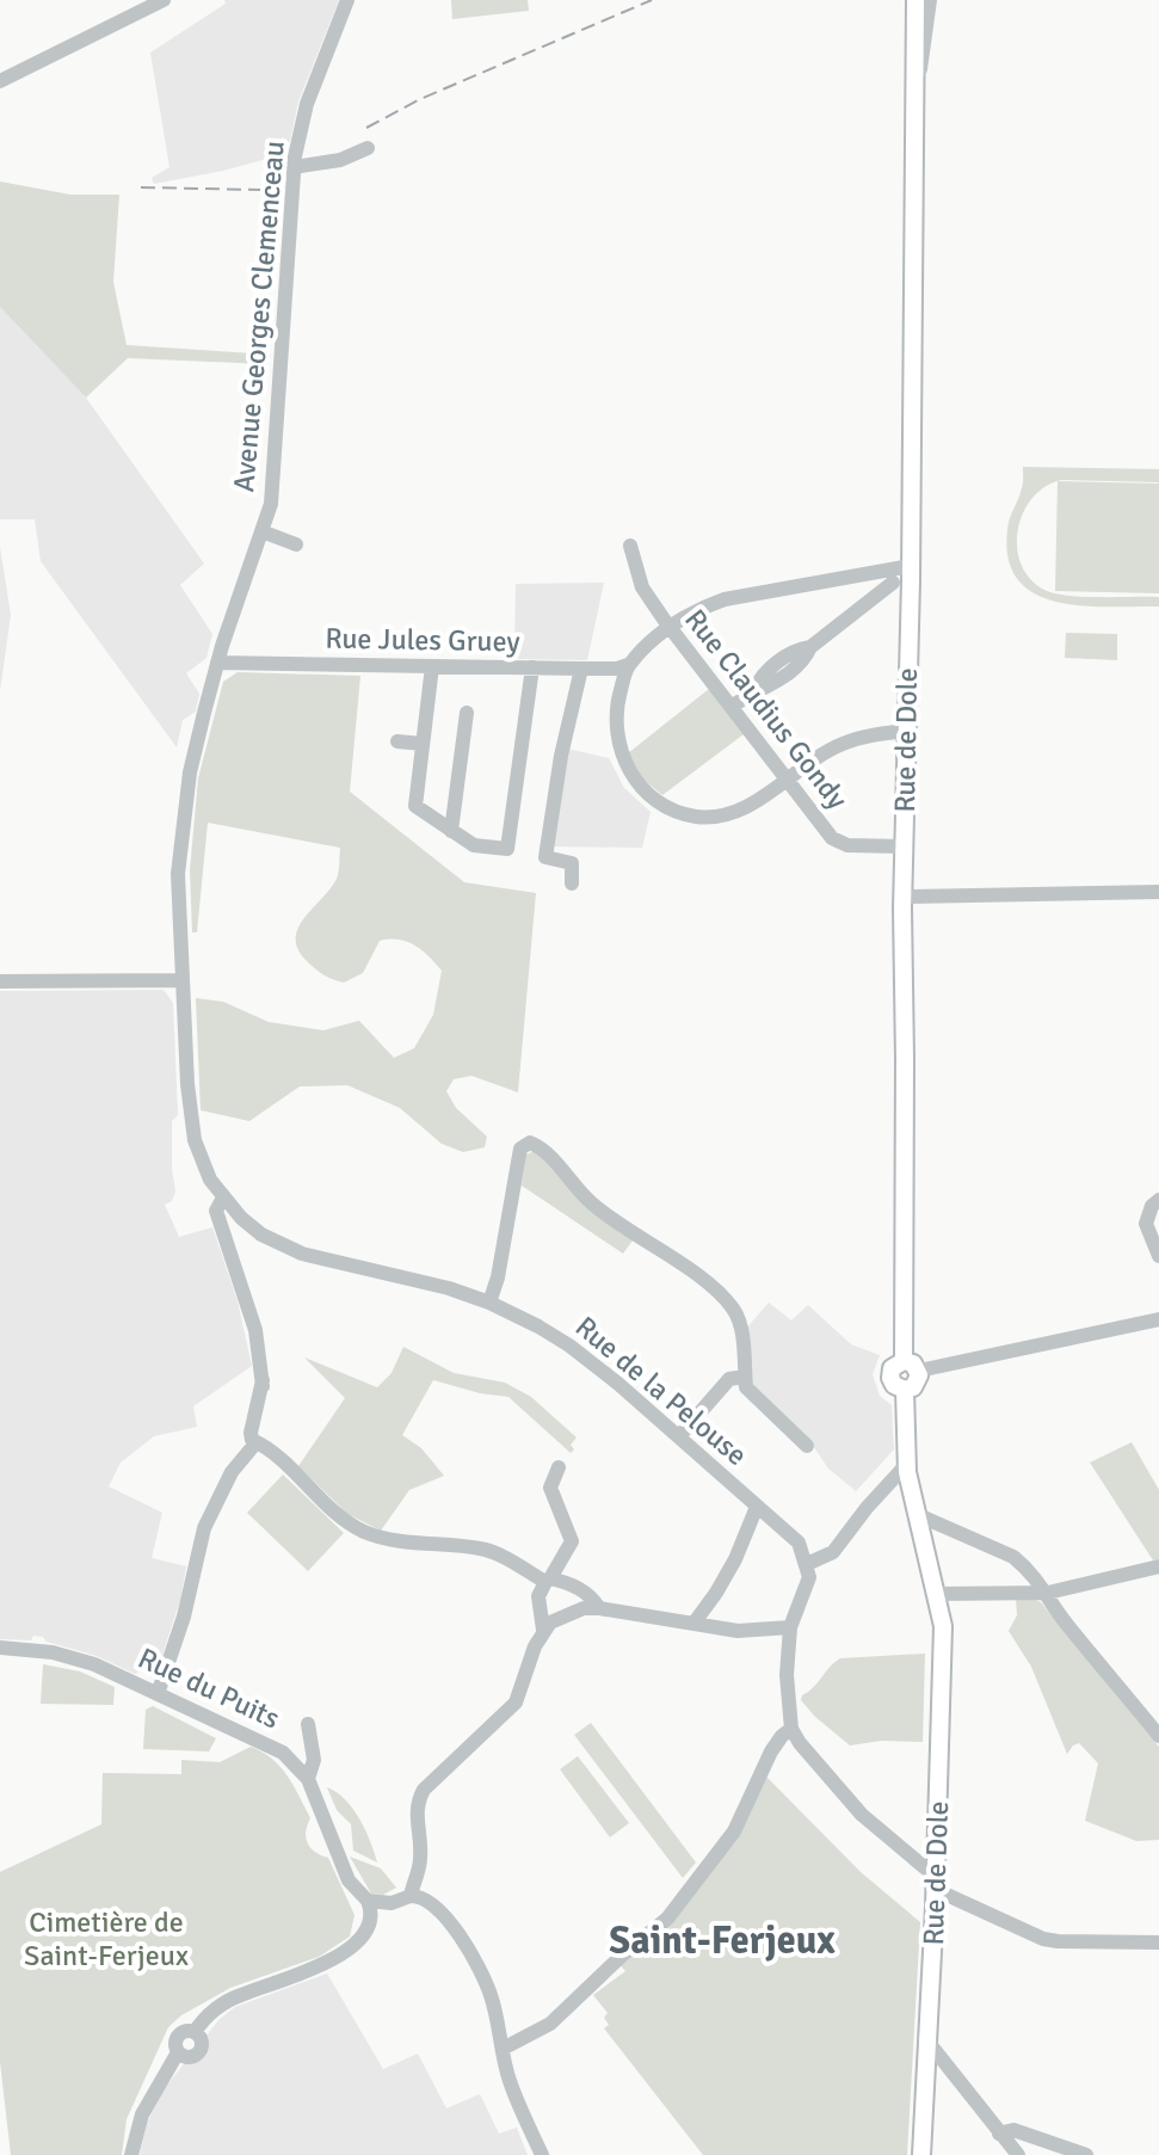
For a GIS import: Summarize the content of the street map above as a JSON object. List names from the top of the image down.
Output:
{
  "streets": {
    "main road": ["Rue de Dole"],
    "street": [
      "Avenue Georges Clemenceau",
      "Rue Jules Gruey",
      "Rue Claudius Gondy",
      "Rue de la Pelouse",
      "Rue du Puits"
    ]
  },
  "crossings": [
    ["Avenue Georges Clemenceau", "Rue Jules Gruey"],
    ["Avenue Georges Clemenceau", "Rue de la Pelouse"],
    ["Rue Claudius Gondy", "Rue de Dole"]
  ],
  "districts": ["Saint-Ferjeux"],
  "parks": ["Cimetière de Saint-Ferjeux"]
}
